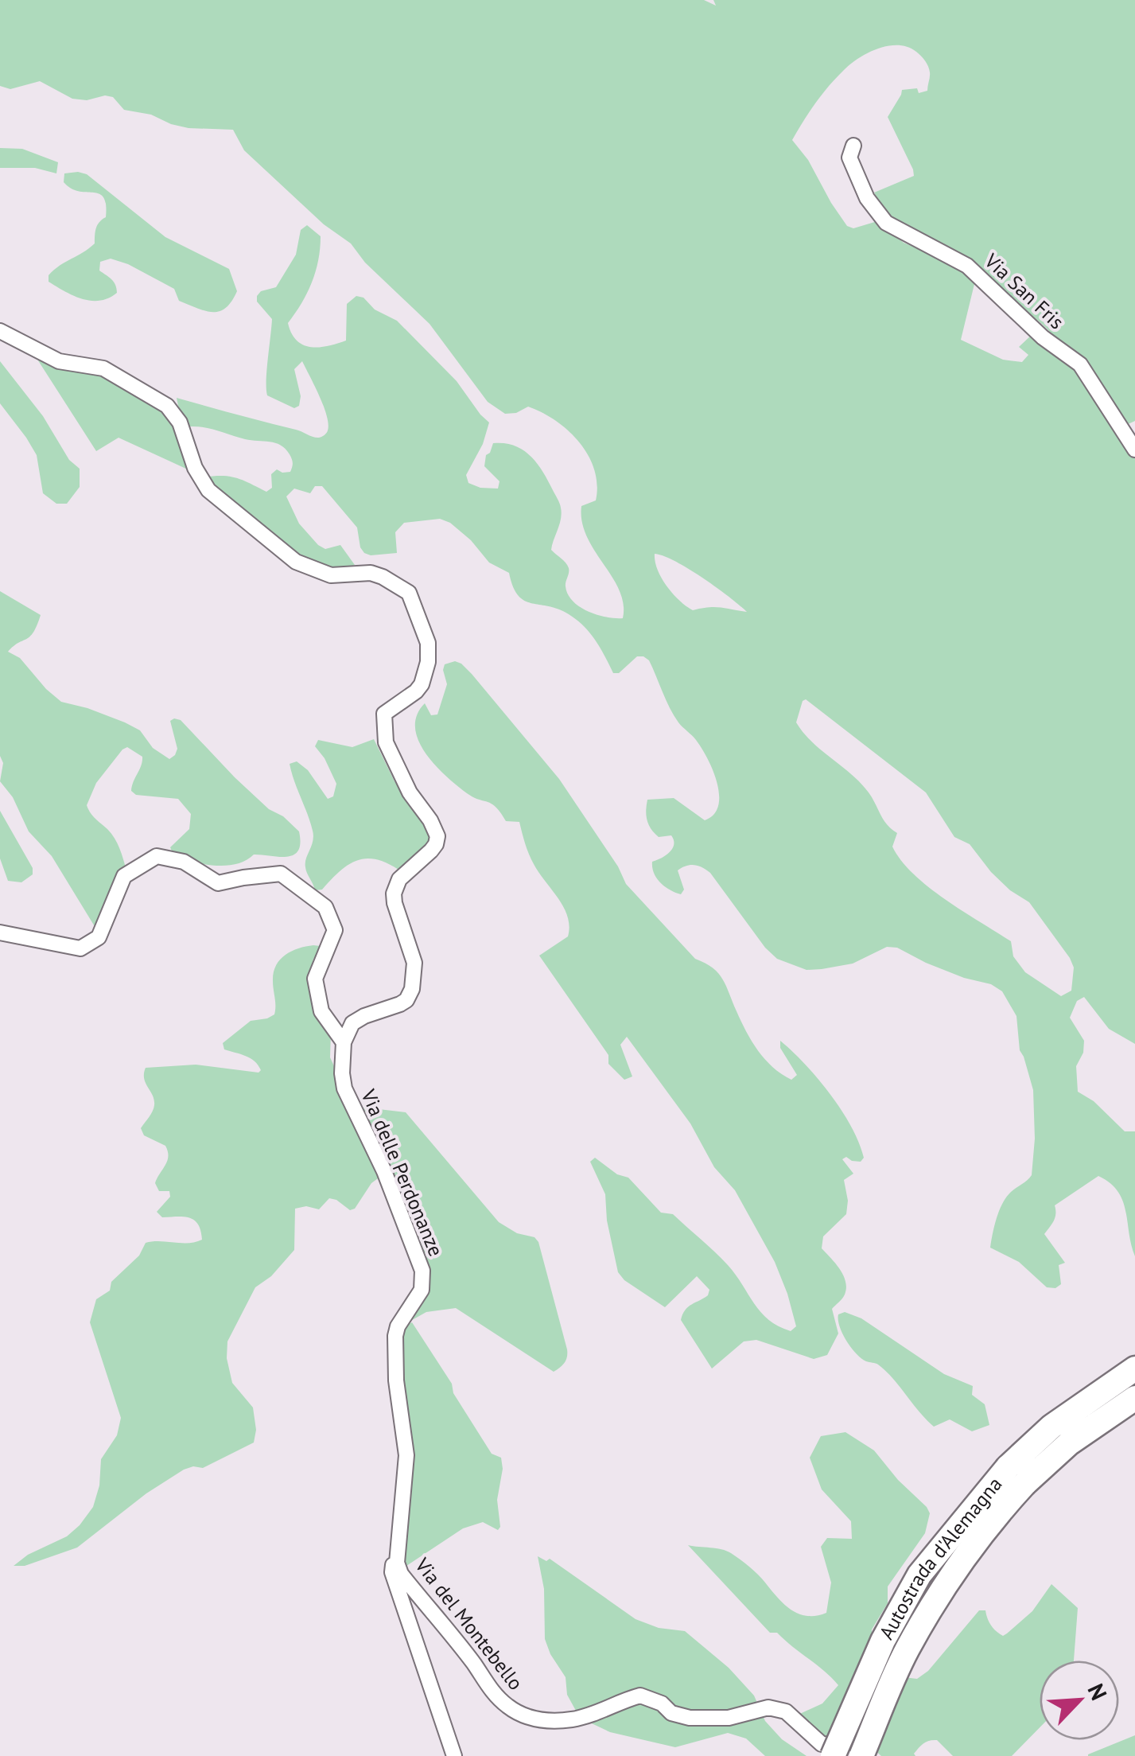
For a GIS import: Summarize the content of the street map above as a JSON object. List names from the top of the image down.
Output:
{
  "streets": {
    "highway": ["Autostrada d'Alemagna"],
    "street": ["Via San Fris", "Via delle Perdonanze", "Via del Montebello"]
  },
  "crossings": [
    ["Via delle Perdonanze", "Via del Montebello"],
    ["Autostrada d'Alemagna", "Via del Montebello"]
  ],
  "north": "top right"
}
